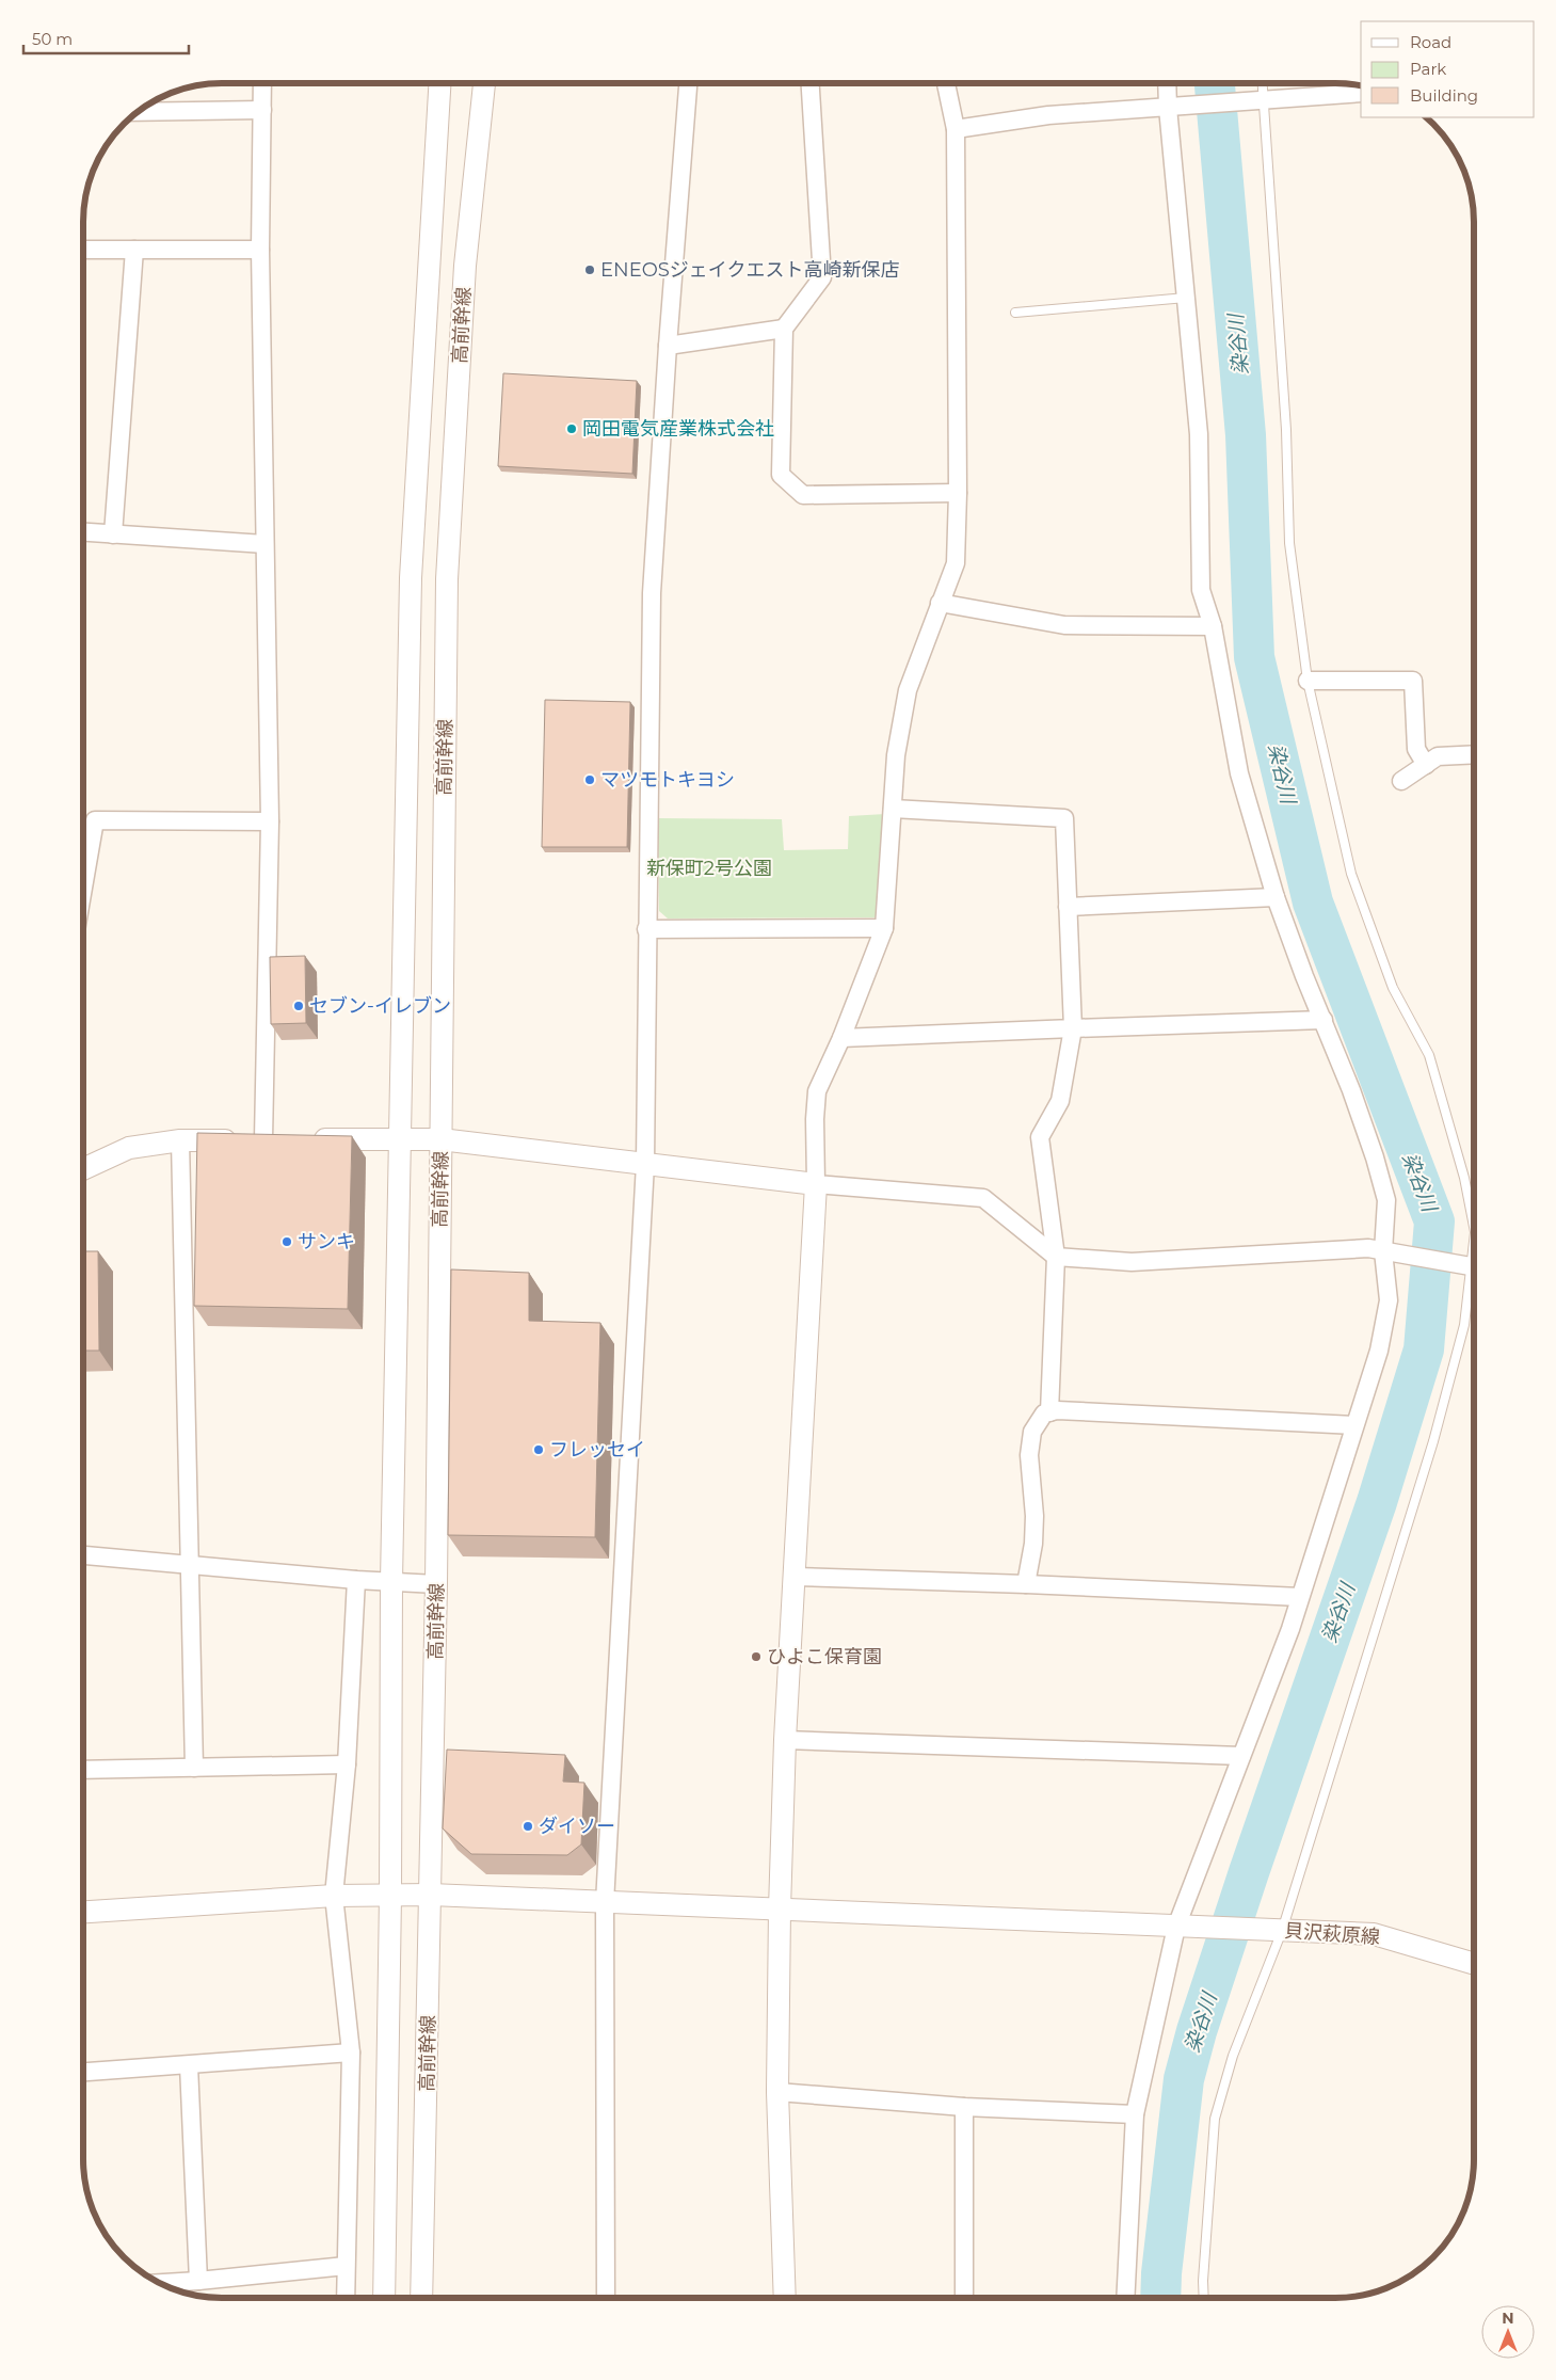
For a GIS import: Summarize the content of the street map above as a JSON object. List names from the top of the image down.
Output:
{
  "streets": {
    "street": ["高前幹線", "貝沢萩原線"]
  },
  "crossings": [
    ["高前幹線", "貝沢萩原線"]
  ],
  "water": ["染谷川"],
  "parks": ["新保町2号公園"],
  "places": [
    "ENEOSジェイクエスト高崎新保店",
    "岡田電気産業株式会社",
    "マツモトキヨシ",
    "セブン-イレブン",
    "サンキ",
    "フレッセイ",
    "ひよこ保育園",
    "ダイソー"
  ],
  "legend": ["Road", "Park", "Building"],
  "scale_bar": "50 m",
  "north": "top"
}
